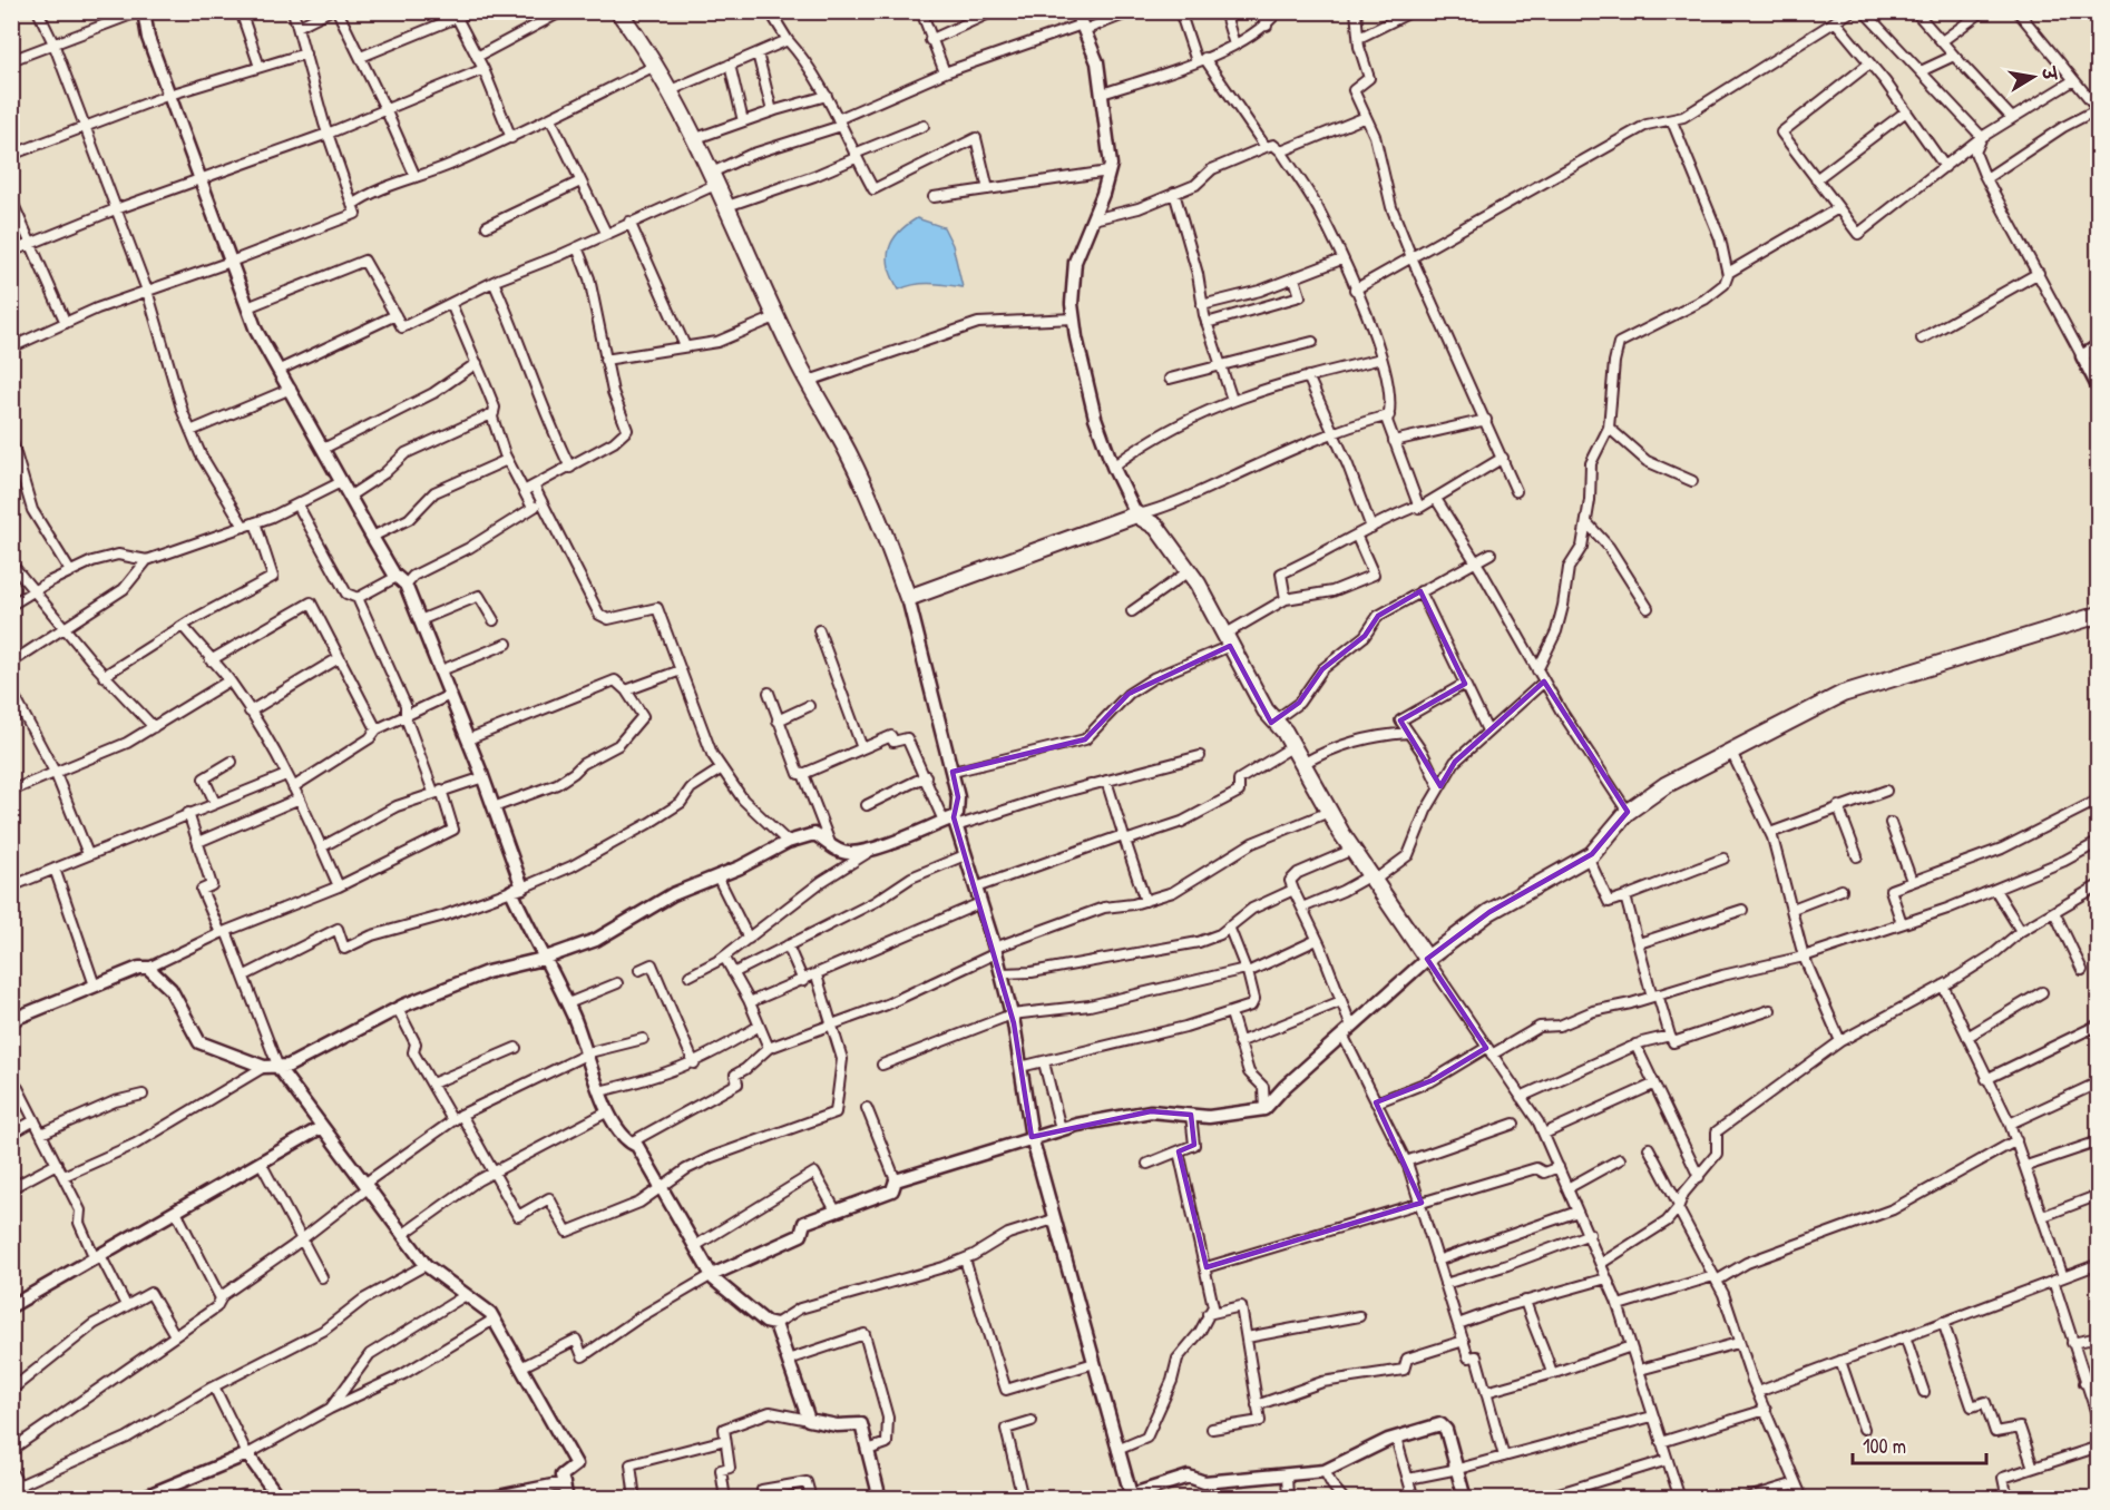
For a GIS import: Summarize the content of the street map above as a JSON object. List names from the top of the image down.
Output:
{
  "scale_bar": "100 m",
  "north": "right"
}
